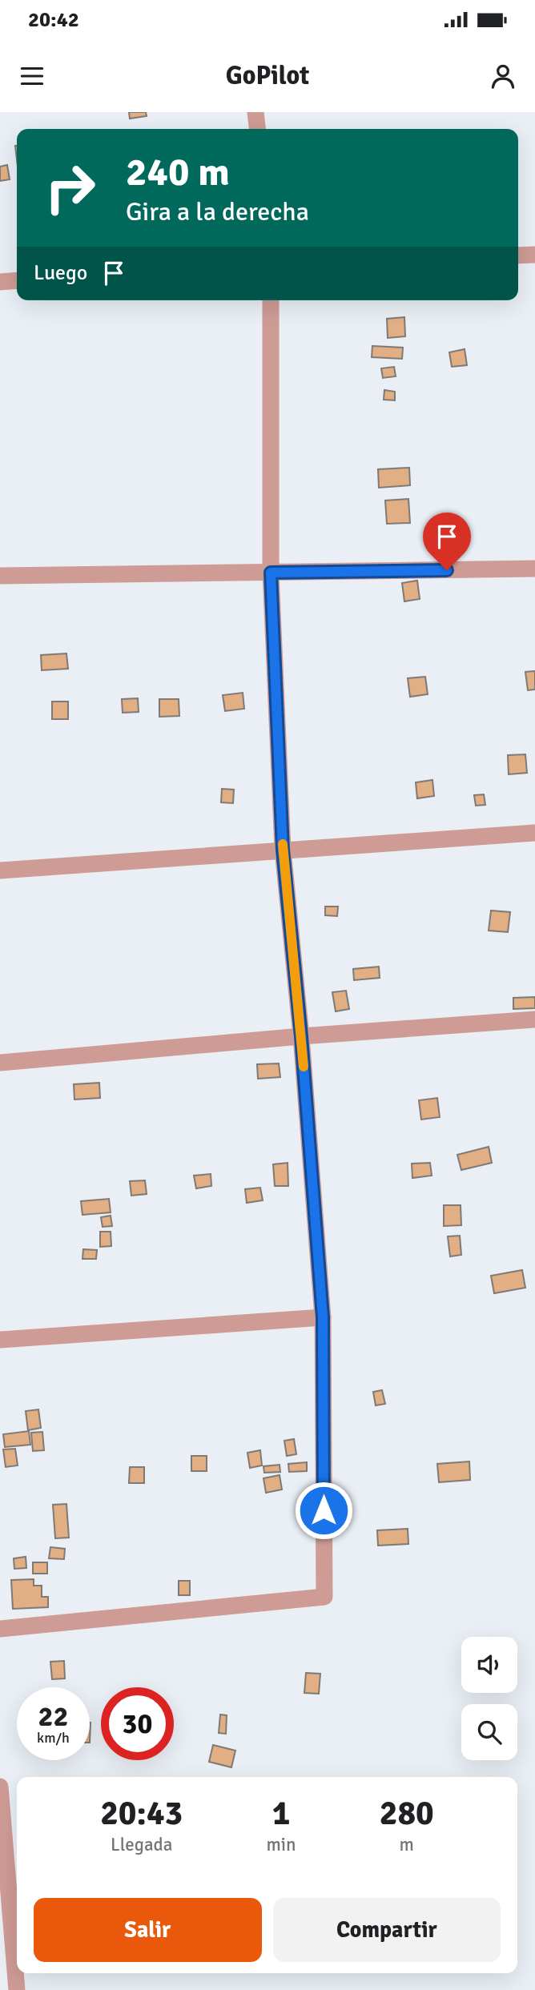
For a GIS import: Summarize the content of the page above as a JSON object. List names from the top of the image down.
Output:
{
  "page": {
    "status": "20:42",
    "header": "GoPilot",
    "turn": ["240 m", "Gira a la derecha"],
    "then": "Luego",
    "speed": "22 km/h",
    "limit": "30",
    "eta": [
      "20:43",
      "Llegada",
      "1",
      "min",
      "280",
      "m"
    ],
    "buttons": ["Salir", "Compartir"]
  }
}
